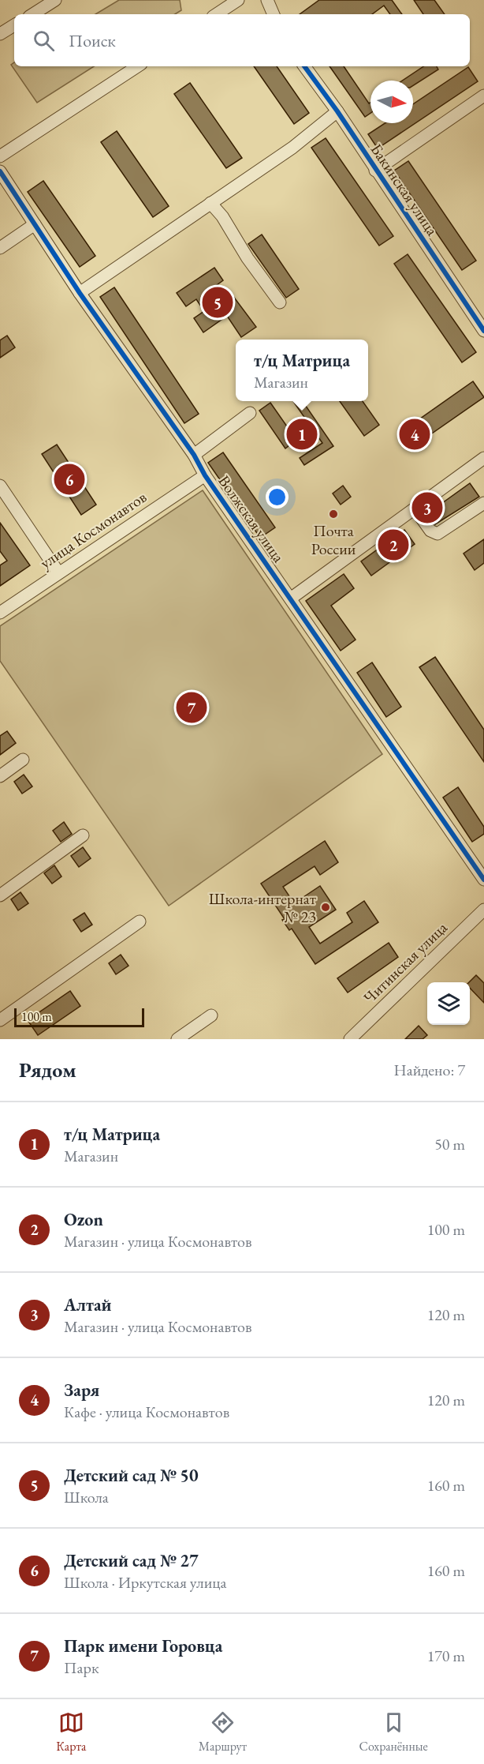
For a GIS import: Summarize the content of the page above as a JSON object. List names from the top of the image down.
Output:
{
  "streets": {
    "street": [
      "Бакинская улица",
      "Волжская улица",
      "улица Космонавтов",
      "Читинская улица"
    ]
  },
  "crossings": [
    ["Волжская улица", "улица Космонавтов"]
  ],
  "places": ["Почта России", "Школа-интернат № 23"],
  "scale_bar": "100 m",
  "north": "right",
  "page": {
    "search": "Поиск",
    "pins": [
      "5",
      "1",
      "4",
      "6",
      "3",
      "2",
      "7"
    ],
    "popup": ["т/ц Матрица", "Магазин"],
    "scale": "100 m",
    "heading": ["Рядом", "Найдено: 7"],
    "list": [
      {
        "mark": "1",
        "name": "т/ц Матрица",
        "note": "Магазин",
        "value": "50 m"
      },
      {
        "mark": "2",
        "name": "Ozon",
        "note": "Магазин · улица Космонавтов",
        "value": "100 m"
      },
      {
        "mark": "3",
        "name": "Алтай",
        "note": "Магазин · улица Космонавтов",
        "value": "120 m"
      },
      {
        "mark": "4",
        "name": "Заря",
        "note": "Кафе · улица Космонавтов",
        "value": "120 m"
      },
      {
        "mark": "5",
        "name": "Детский сад № 50",
        "note": "Школа",
        "value": "160 m"
      },
      {
        "mark": "6",
        "name": "Детский сад № 27",
        "note": "Школа · Иркутская улица",
        "value": "160 m"
      },
      {
        "mark": "7",
        "name": "Парк имени Горовца",
        "note": "Парк",
        "value": "170 m"
      }
    ],
    "nav": ["Карта", "Маршрут", "Сохранённые"]
  }
}
